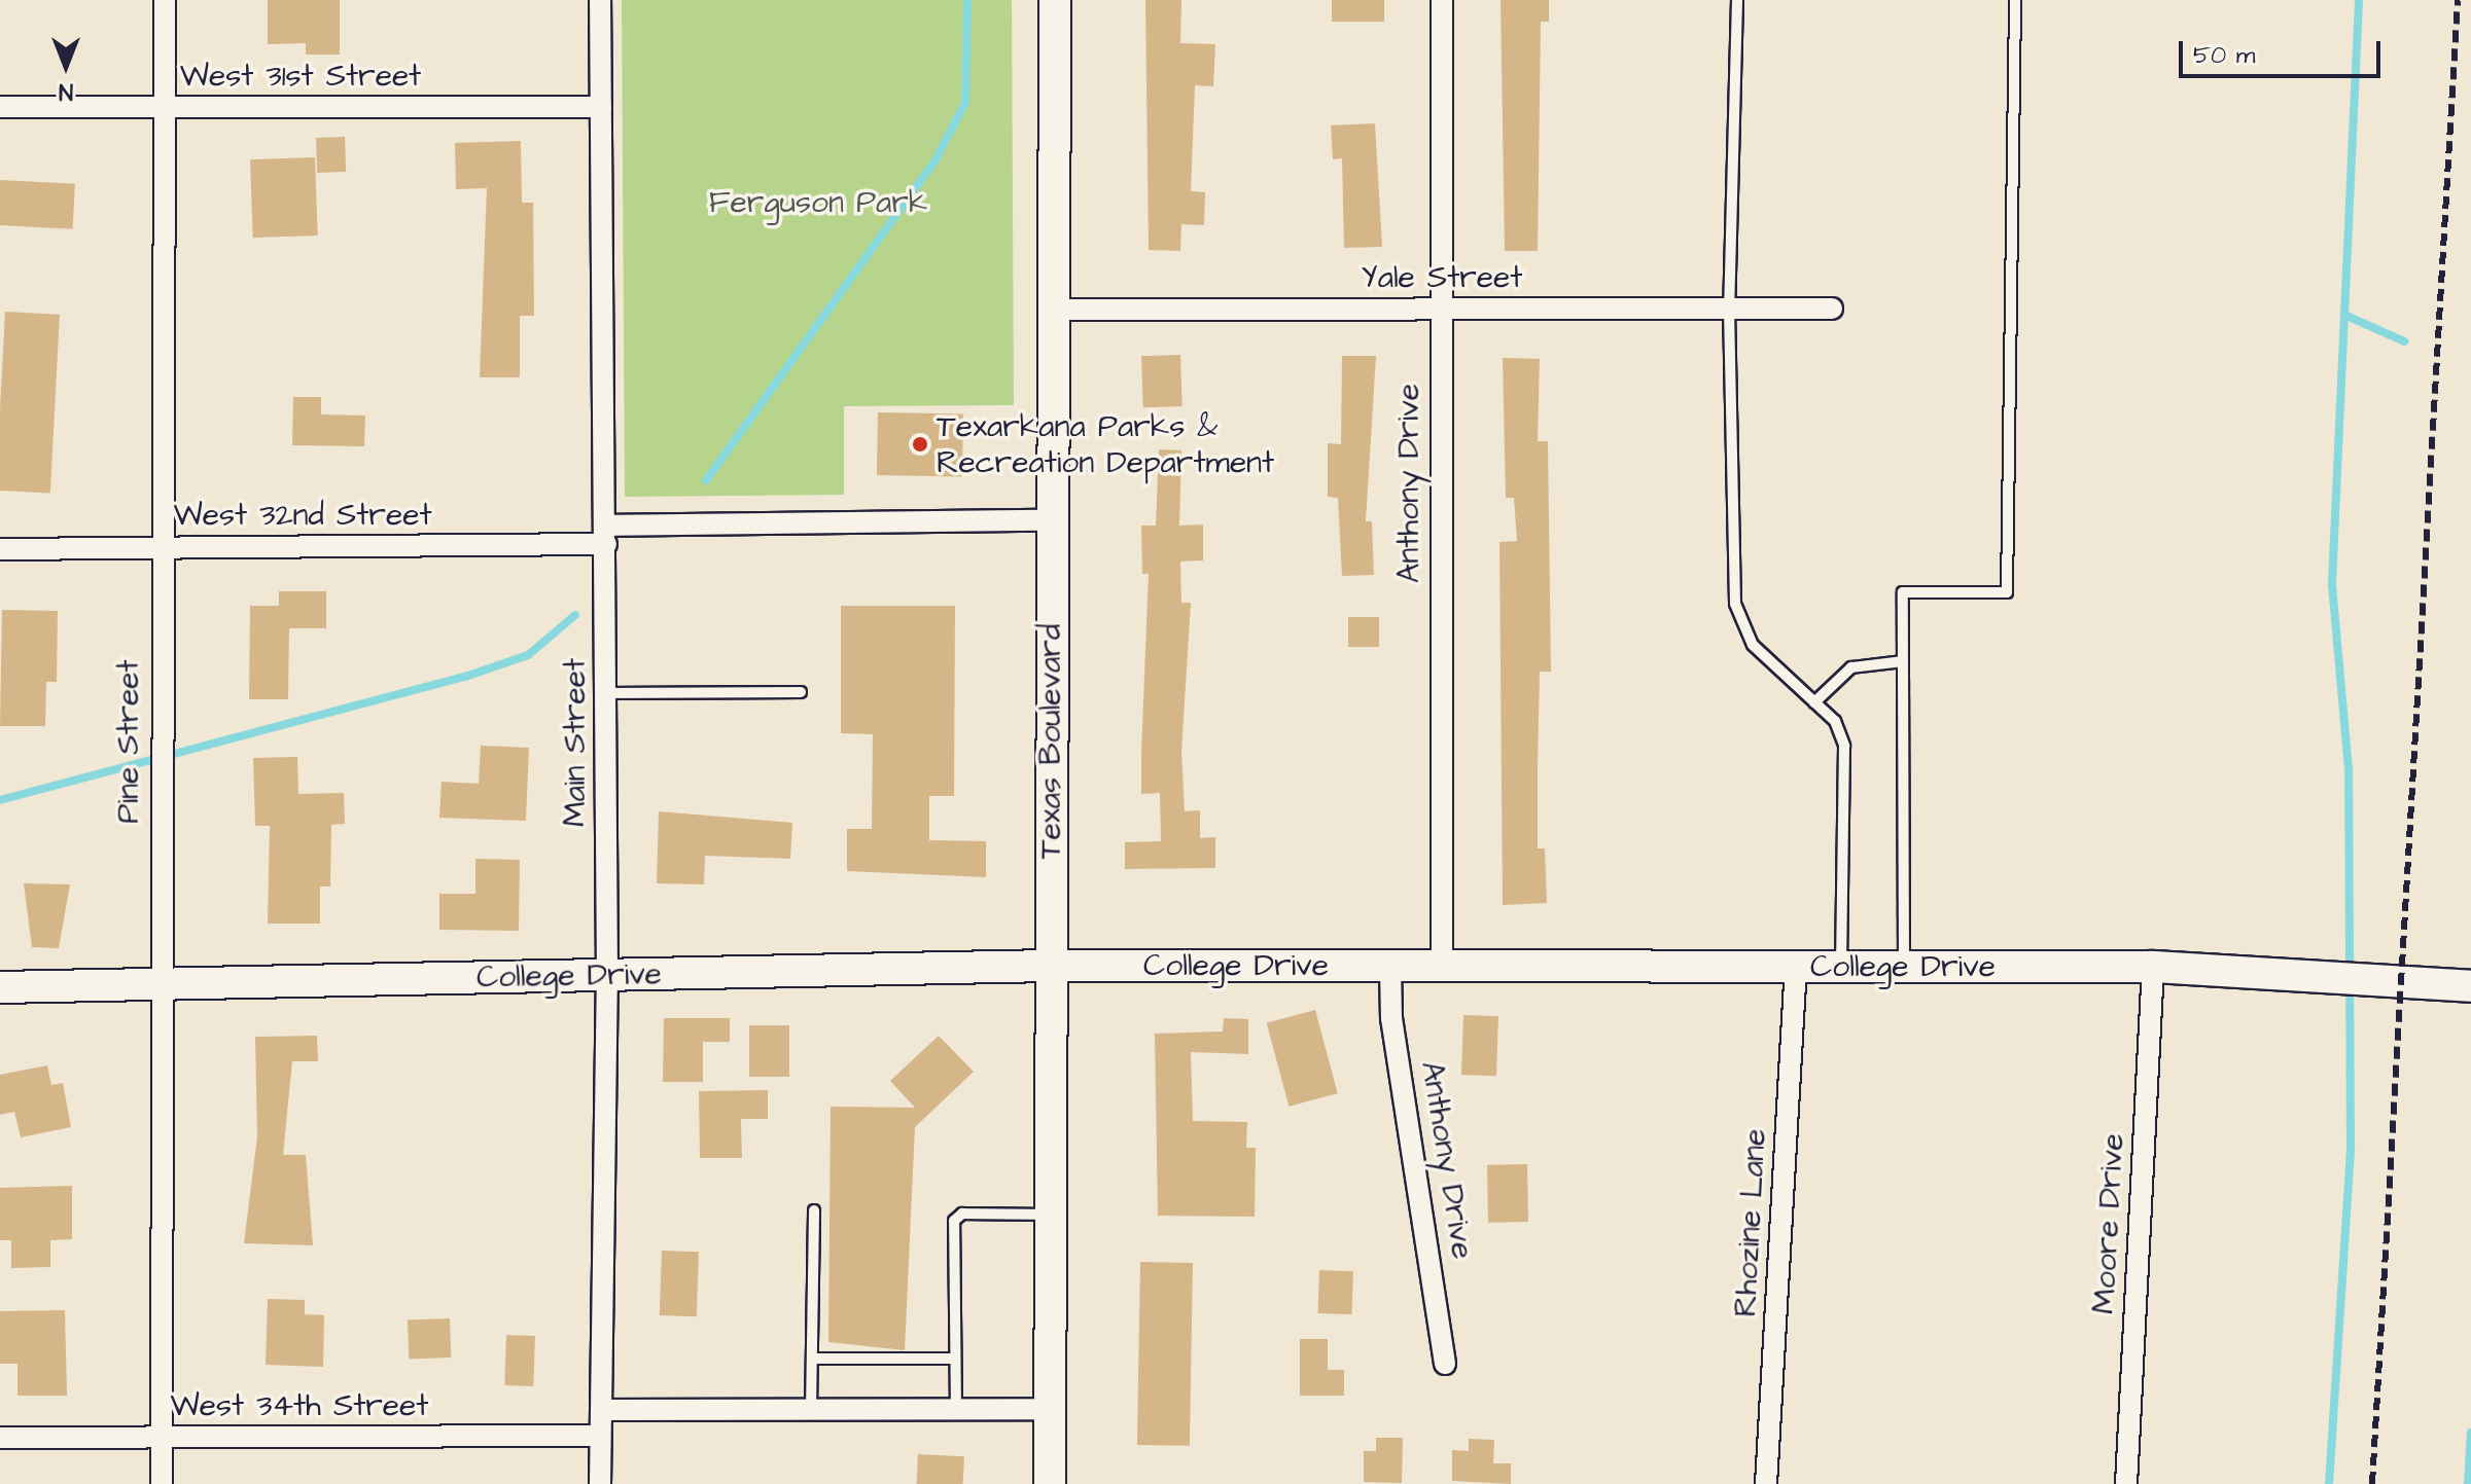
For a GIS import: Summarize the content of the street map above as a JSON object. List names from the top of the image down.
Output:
{
  "streets": {
    "street": [
      "West 31st Street",
      "Yale Street",
      "Anthony Drive",
      "West 32nd Street",
      "Pine Street",
      "Texas Boulevard",
      "Main Street",
      "College Drive",
      "Rhozine Lane",
      "Moore Drive",
      "West 34th Street"
    ]
  },
  "crossings": [
    ["West 31st Street", "Pine Street"],
    ["West 31st Street", "Main Street"],
    ["Yale Street", "Anthony Drive"],
    ["Yale Street", "Texas Boulevard"],
    ["Anthony Drive", "College Drive"],
    ["West 32nd Street", "Pine Street"],
    ["West 32nd Street", "Texas Boulevard"],
    ["West 32nd Street", "Main Street"],
    ["Pine Street", "College Drive"],
    ["Pine Street", "West 34th Street"],
    ["Texas Boulevard", "College Drive"],
    ["Main Street", "College Drive"],
    ["Main Street", "West 34th Street"],
    ["College Drive", "Rhozine Lane"],
    ["College Drive", "Moore Drive"]
  ],
  "parks": ["Ferguson Park"],
  "places": ["Texarkana Parks & Recreation Department"],
  "scale_bar": "50 m",
  "north": "bottom"
}
